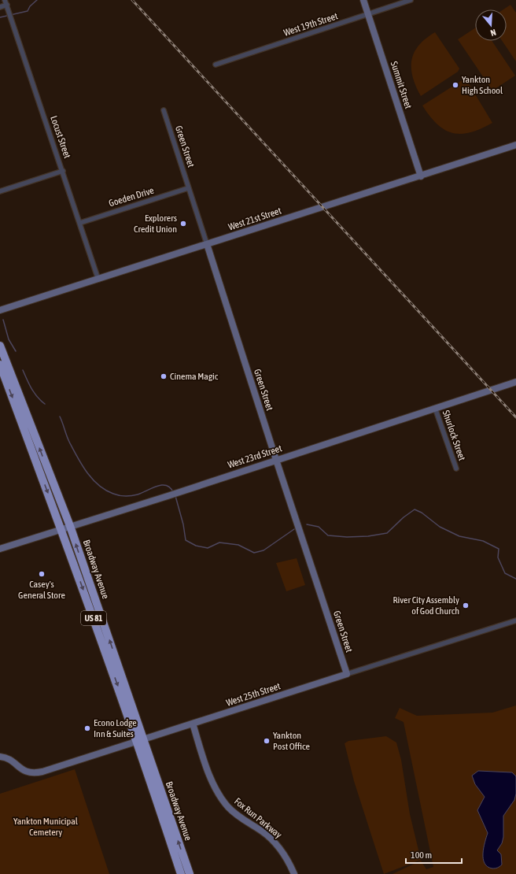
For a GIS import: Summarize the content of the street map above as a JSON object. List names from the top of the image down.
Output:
{
  "streets": {
    "highway": ["Broadway Avenue", "US 81"],
    "street": [
      "West 19th Street",
      "Summit Street",
      "Locust Street",
      "Green Street",
      "Goeden Drive",
      "West 21st Street",
      "Shurlock Street",
      "West 23rd Street",
      "West 25th Street",
      "Fox Run Parkway"
    ]
  },
  "crossings": [
    ["West 19th Street", "Summit Street"],
    ["Summit Street", "West 21st Street"],
    ["Locust Street", "Goeden Drive"],
    ["Locust Street", "West 21st Street"],
    ["Green Street", "Goeden Drive"],
    ["Green Street", "West 21st Street"],
    ["Green Street", "West 23rd Street"],
    ["Green Street", "West 25th Street"],
    ["Shurlock Street", "West 23rd Street"],
    ["West 23rd Street", "Broadway Avenue"],
    ["Broadway Avenue", "West 25th Street"],
    ["West 25th Street", "Fox Run Parkway"]
  ],
  "parks": ["Yankton Municipal Cemetery"],
  "places": [
    "Yankton High School",
    "Explorers Credit Union",
    "Cinema Magic",
    "Casey's General Store",
    "River City Assembly of God Church",
    "Econo Lodge Inn & Suites",
    "Yankton Post Office"
  ],
  "scale_bar": "100 m",
  "north": "bottom"
}
